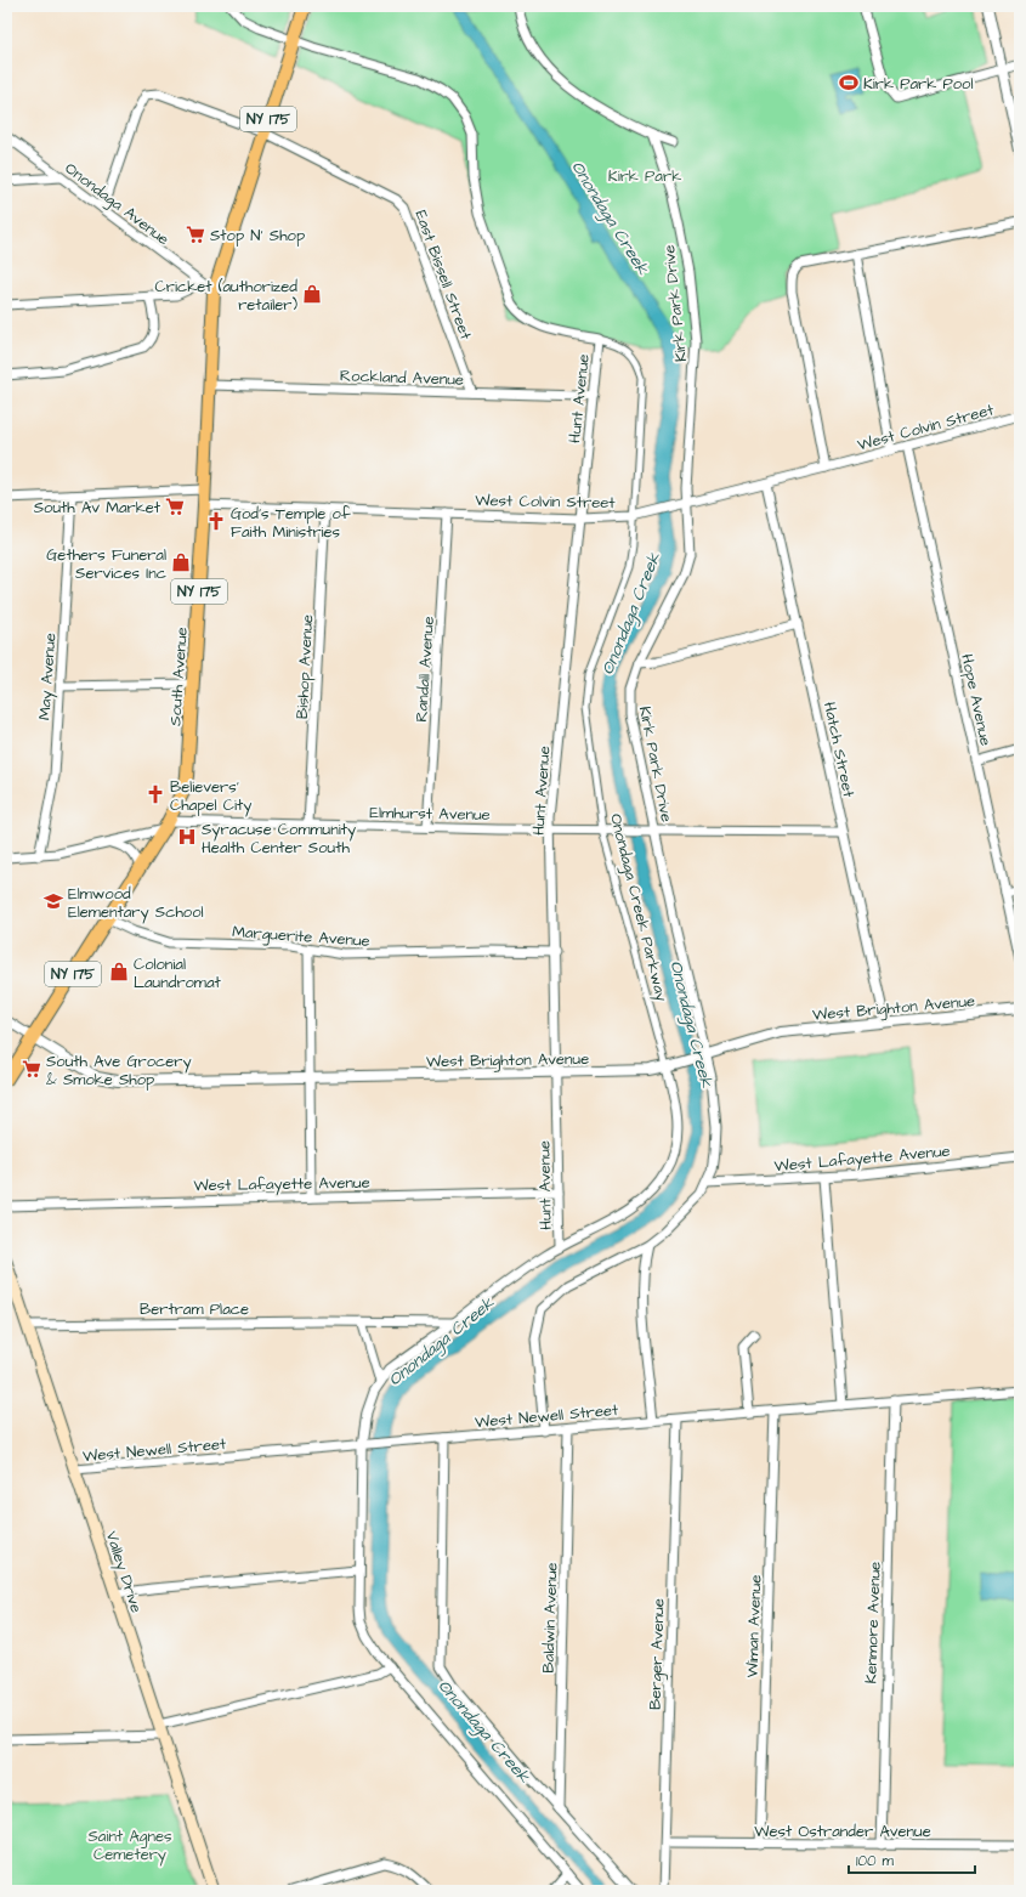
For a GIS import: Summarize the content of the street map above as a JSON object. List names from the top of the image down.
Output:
{
  "streets": {
    "main road": ["NY 175", "South Avenue", "Valley Drive"],
    "street": [
      "Onondaga Avenue",
      "East Bissell Street",
      "Kirk Park Drive",
      "Rockland Avenue",
      "Hunt Avenue",
      "West Colvin Street",
      "Bishop Avenue",
      "Randall Avenue",
      "May Avenue",
      "Hope Avenue",
      "Hatch Street",
      "Elmhurst Avenue",
      "Onondaga Creek Parkway",
      "Marguerite Avenue",
      "West Brighton Avenue",
      "West Lafayette Avenue",
      "Bertram Place",
      "West Newell Street",
      "Baldwin Avenue",
      "Kenmore Avenue",
      "Wiman Avenue",
      "Berger Avenue",
      "West Ostrander Avenue"
    ]
  },
  "crossings": [
    ["Onondaga Avenue", "East Bissell Street"],
    ["Onondaga Avenue", "South Avenue"],
    ["East Bissell Street", "Rockland Avenue"],
    ["East Bissell Street", "South Avenue"],
    ["Kirk Park Drive", "West Colvin Street"],
    ["Kirk Park Drive", "Elmhurst Avenue"],
    ["Kirk Park Drive", "West Brighton Avenue"],
    ["Kirk Park Drive", "West Lafayette Avenue"],
    ["Kirk Park Drive", "West Newell Street"],
    ["Rockland Avenue", "Hunt Avenue"],
    ["Rockland Avenue", "South Avenue"],
    ["Hunt Avenue", "West Colvin Street"],
    ["Hunt Avenue", "Elmhurst Avenue"],
    ["Hunt Avenue", "Onondaga Creek Parkway"],
    ["Hunt Avenue", "Marguerite Avenue"],
    ["Hunt Avenue", "West Brighton Avenue"],
    ["Hunt Avenue", "West Lafayette Avenue"],
    ["West Colvin Street", "Bishop Avenue"],
    ["West Colvin Street", "Randall Avenue"],
    ["West Colvin Street", "South Avenue"],
    ["West Colvin Street", "Hope Avenue"],
    ["West Colvin Street", "Hatch Street"],
    ["West Colvin Street", "Onondaga Creek Parkway"],
    ["Bishop Avenue", "Elmhurst Avenue"],
    ["Randall Avenue", "Elmhurst Avenue"],
    ["May Avenue", "Elmhurst Avenue"],
    ["South Avenue", "Elmhurst Avenue"],
    ["South Avenue", "Onondaga Creek Parkway"],
    ["South Avenue", "Marguerite Avenue"],
    ["South Avenue", "West Brighton Avenue"],
    ["Hatch Street", "West Brighton Avenue"],
    ["Elmhurst Avenue", "Onondaga Creek Parkway"],
    ["Onondaga Creek Parkway", "West Brighton Avenue"],
    ["Bertram Place", "Valley Drive"],
    ["West Newell Street", "Valley Drive"],
    ["West Newell Street", "Baldwin Avenue"],
    ["West Newell Street", "Kenmore Avenue"],
    ["West Newell Street", "Wiman Avenue"],
    ["West Newell Street", "Berger Avenue"],
    ["Kenmore Avenue", "West Ostrander Avenue"],
    ["Wiman Avenue", "West Ostrander Avenue"],
    ["Berger Avenue", "West Ostrander Avenue"]
  ],
  "water": ["Onondaga Creek"],
  "parks": ["Kirk Park", "Saint Agnes Cemetery"],
  "places": {
    "sports": ["Kirk Park Pool"],
    "supermarket": ["Stop N' Shop", "South Av Market", "South Ave Grocery & Smoke Shop"],
    "shop": ["Cricket (authorized retailer)", "Gethers Funeral Services Inc", "Colonial Laundromat"],
    "church": ["God's Temple of Faith Ministries", "Believers' Chapel City"],
    "hospital": ["Syracuse Community Health Center South"],
    "school or university": ["Elmwood Elementary School"]
  },
  "scale_bar": "100 m"
}
